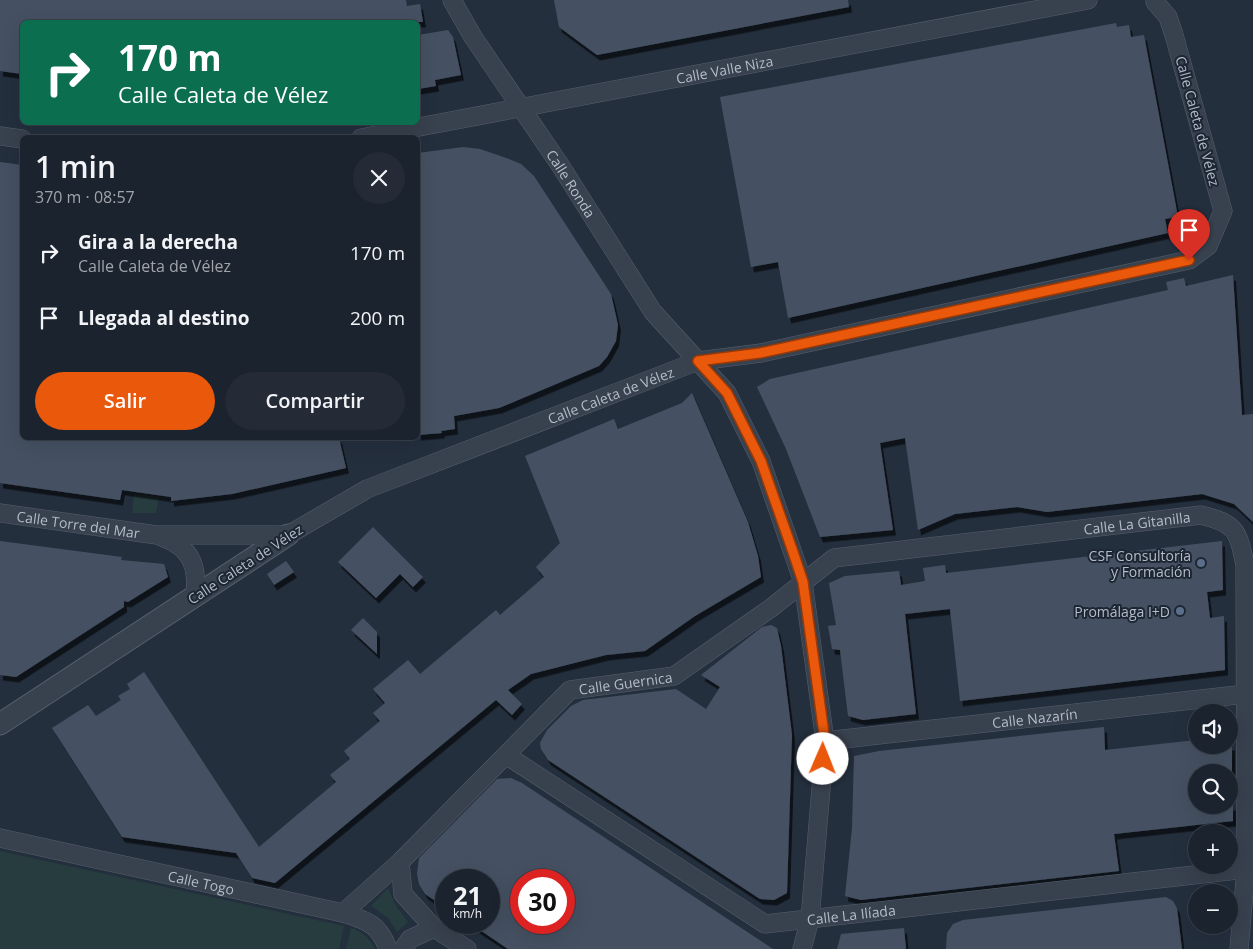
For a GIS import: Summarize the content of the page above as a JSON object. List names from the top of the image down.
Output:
{
  "streets": {
    "street": [
      "Calle Valle Niza",
      "Calle Caleta de Vélez",
      "Calle Ronda",
      "Calle La Gitanilla",
      "Calle Torre del Mar",
      "Calle Guernica",
      "Calle Nazarín",
      "Calle Togo",
      "Calle La Ilíada"
    ]
  },
  "crossings": [
    ["Calle Valle Niza", "Calle Ronda"],
    ["Calle Caleta de Vélez", "Calle Ronda"],
    ["Calle Caleta de Vélez", "Calle Torre del Mar"],
    ["Calle Ronda", "Calle La Gitanilla"],
    ["Calle Ronda", "Calle Guernica"],
    ["Calle Ronda", "Calle Nazarín"],
    ["Calle Ronda", "Calle La Ilíada"],
    ["Calle La Gitanilla", "Calle Guernica"],
    ["Calle La Gitanilla", "Calle Nazarín"],
    ["Calle La Gitanilla", "Calle La Ilíada"],
    ["Calle Guernica", "Calle Togo"],
    ["Calle Guernica", "Calle La Ilíada"]
  ],
  "places": ["CSF Consultoría y Formación", "Promálaga I+D"],
  "page": {
    "turn": ["170 m", "Calle Caleta de Vélez"],
    "heading": ["1 min", "370 m · 08:57"],
    "list": [
      {
        "name": "Gira a la derecha",
        "note": "Calle Caleta de Vélez",
        "value": "170 m"
      },
      {
        "name": "Llegada al destino",
        "value": "200 m"
      }
    ],
    "buttons": ["Salir", "Compartir"],
    "map_buttons": ["+", "−"],
    "speed": "21 km/h",
    "limit": "30"
  }
}
